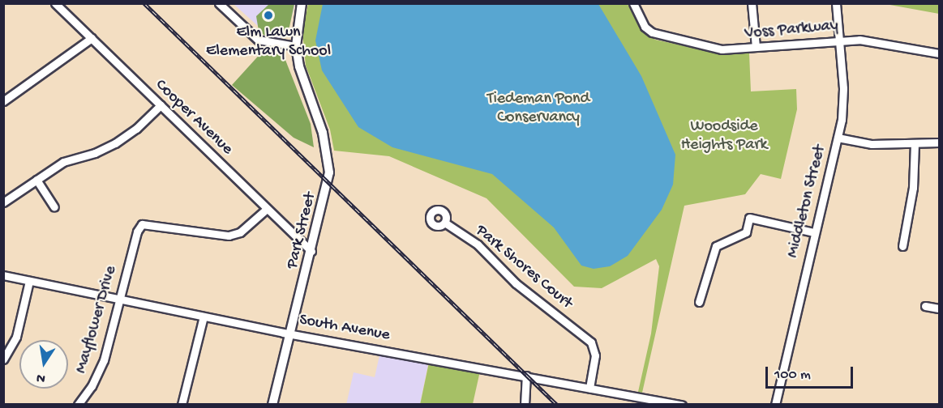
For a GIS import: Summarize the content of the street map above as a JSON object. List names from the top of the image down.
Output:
{
  "streets": {
    "main road": ["Park Street"],
    "street": [
      "Voss Parkway",
      "Cooper Avenue",
      "Middleton Street",
      "Park Shores Court",
      "Mayflower Drive",
      "South Avenue"
    ]
  },
  "crossings": [
    ["Voss Parkway", "Middleton Street"],
    ["Cooper Avenue", "Park Street"],
    ["Cooper Avenue", "Mayflower Drive"],
    ["Park Street", "South Avenue"],
    ["Park Shores Court", "South Avenue"],
    ["Mayflower Drive", "South Avenue"]
  ],
  "parks": ["Tiedeman Pond Conservancy", "Woodside Heights Park"],
  "places": ["Elm Lawn Elementary School"],
  "scale_bar": "100 m",
  "north": "bottom"
}
